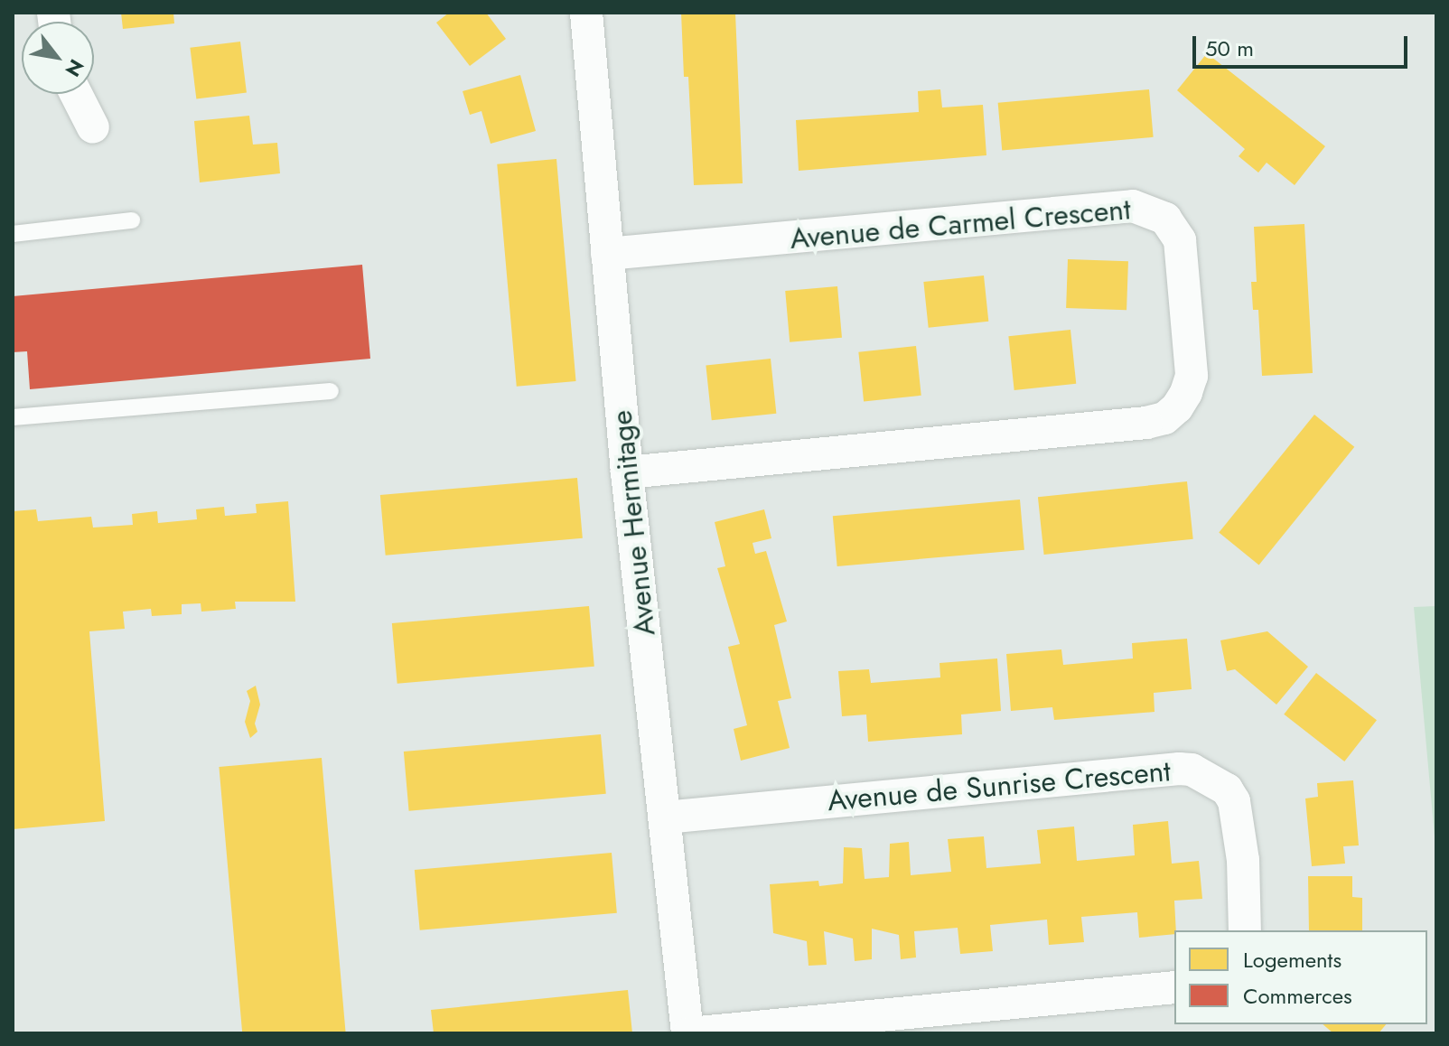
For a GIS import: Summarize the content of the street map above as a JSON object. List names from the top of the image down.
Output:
{
  "streets": {
    "street": ["Avenue de Carmel Crescent", "Avenue Hermitage", "Avenue de Sunrise Crescent"]
  },
  "crossings": [
    ["Avenue de Carmel Crescent", "Avenue Hermitage"],
    ["Avenue Hermitage", "Avenue de Sunrise Crescent"]
  ],
  "legend": ["Logements", "Commerces"],
  "scale_bar": "50 m",
  "north": "bottom right"
}
